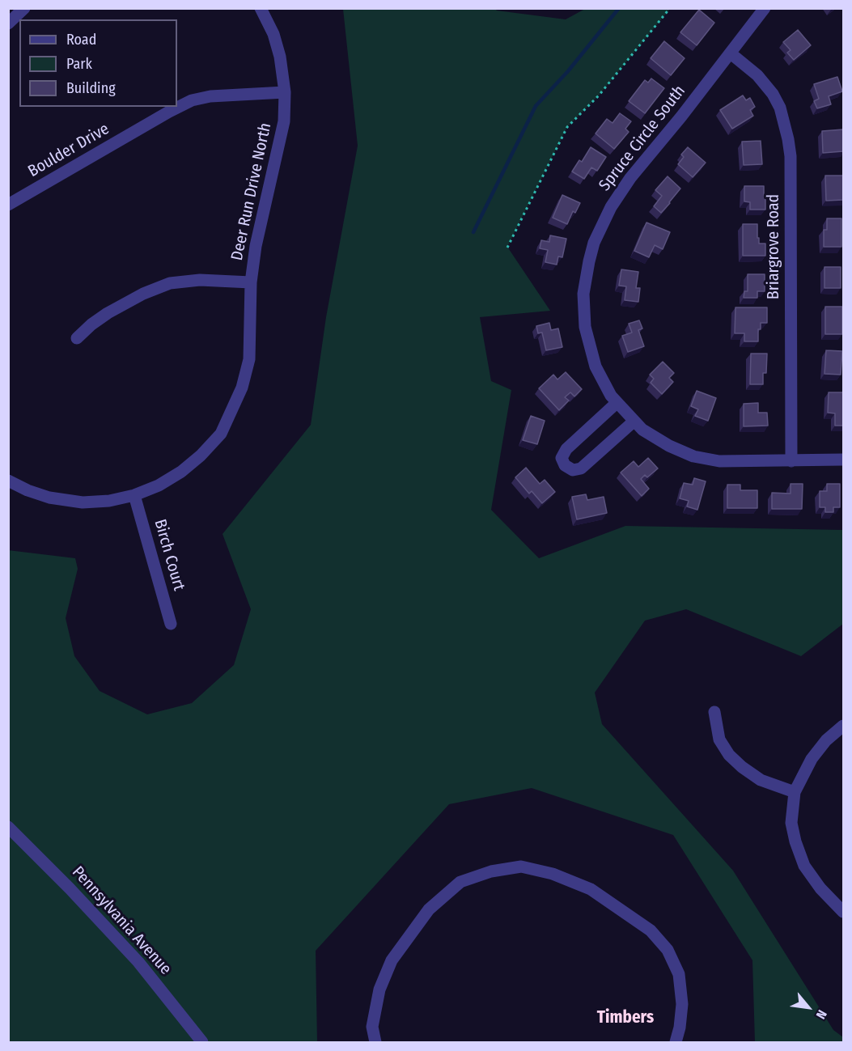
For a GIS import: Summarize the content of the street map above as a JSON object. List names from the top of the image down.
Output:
{
  "streets": {
    "street": [
      "Spruce Circle South",
      "Boulder Drive",
      "Deer Run Drive North",
      "Briargrove Road",
      "Birch Court",
      "Pennsylvania Avenue"
    ]
  },
  "crossings": [
    ["Spruce Circle South", "Briargrove Road"],
    ["Boulder Drive", "Deer Run Drive North"],
    ["Deer Run Drive North", "Birch Court"]
  ],
  "districts": ["Timbers"],
  "legend": ["Road", "Park", "Building"],
  "north": "bottom right"
}
